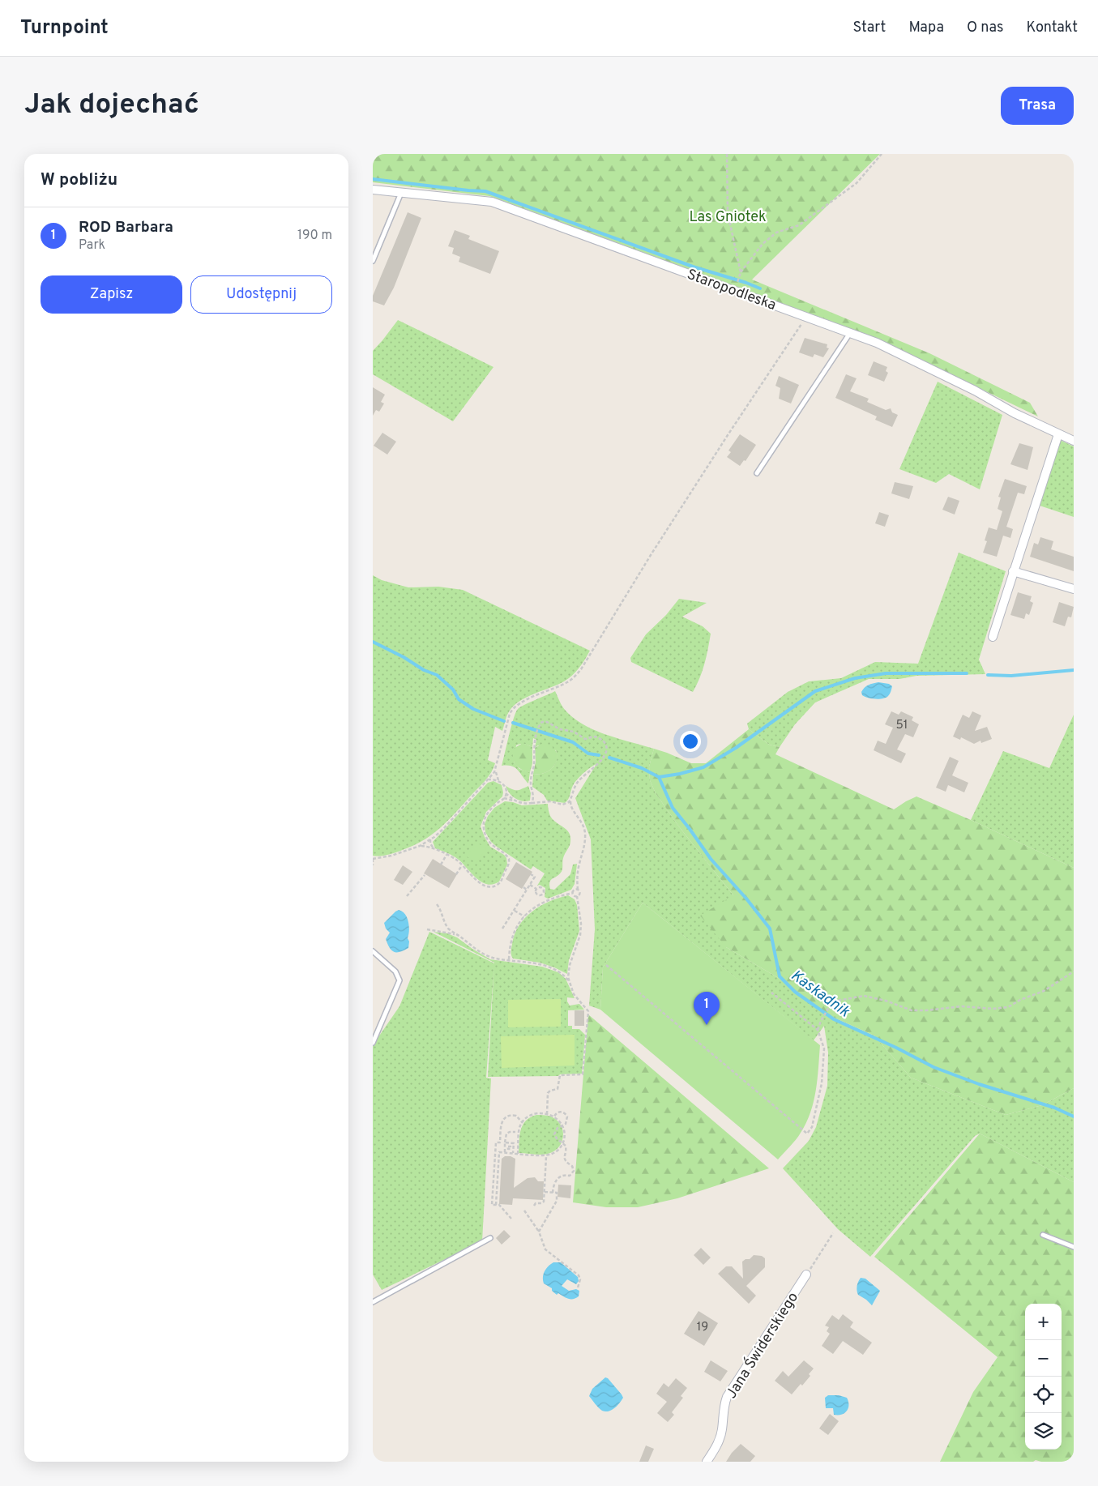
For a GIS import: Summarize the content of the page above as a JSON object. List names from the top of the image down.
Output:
{
  "streets": {
    "street": ["Staropodleska", "Jana Świderskiego"]
  },
  "water": ["Kaskadnik"],
  "parks": ["Las Gniotek"],
  "house_numbers": ["51", "19"],
  "page": {
    "header": "Turnpoint",
    "nav": [
      "Start",
      "Mapa",
      "O nas",
      "Kontakt"
    ],
    "buttons": [
      "Trasa",
      ["Zapisz", "Udostępnij"]
    ],
    "title": "Jak dojechać",
    "heading": "W pobliżu",
    "list": [
      {
        "mark": "1",
        "name": "ROD Barbara",
        "note": "Park",
        "value": "190 m"
      }
    ],
    "pins": "1",
    "map_buttons": ["+", "−"]
  }
}
